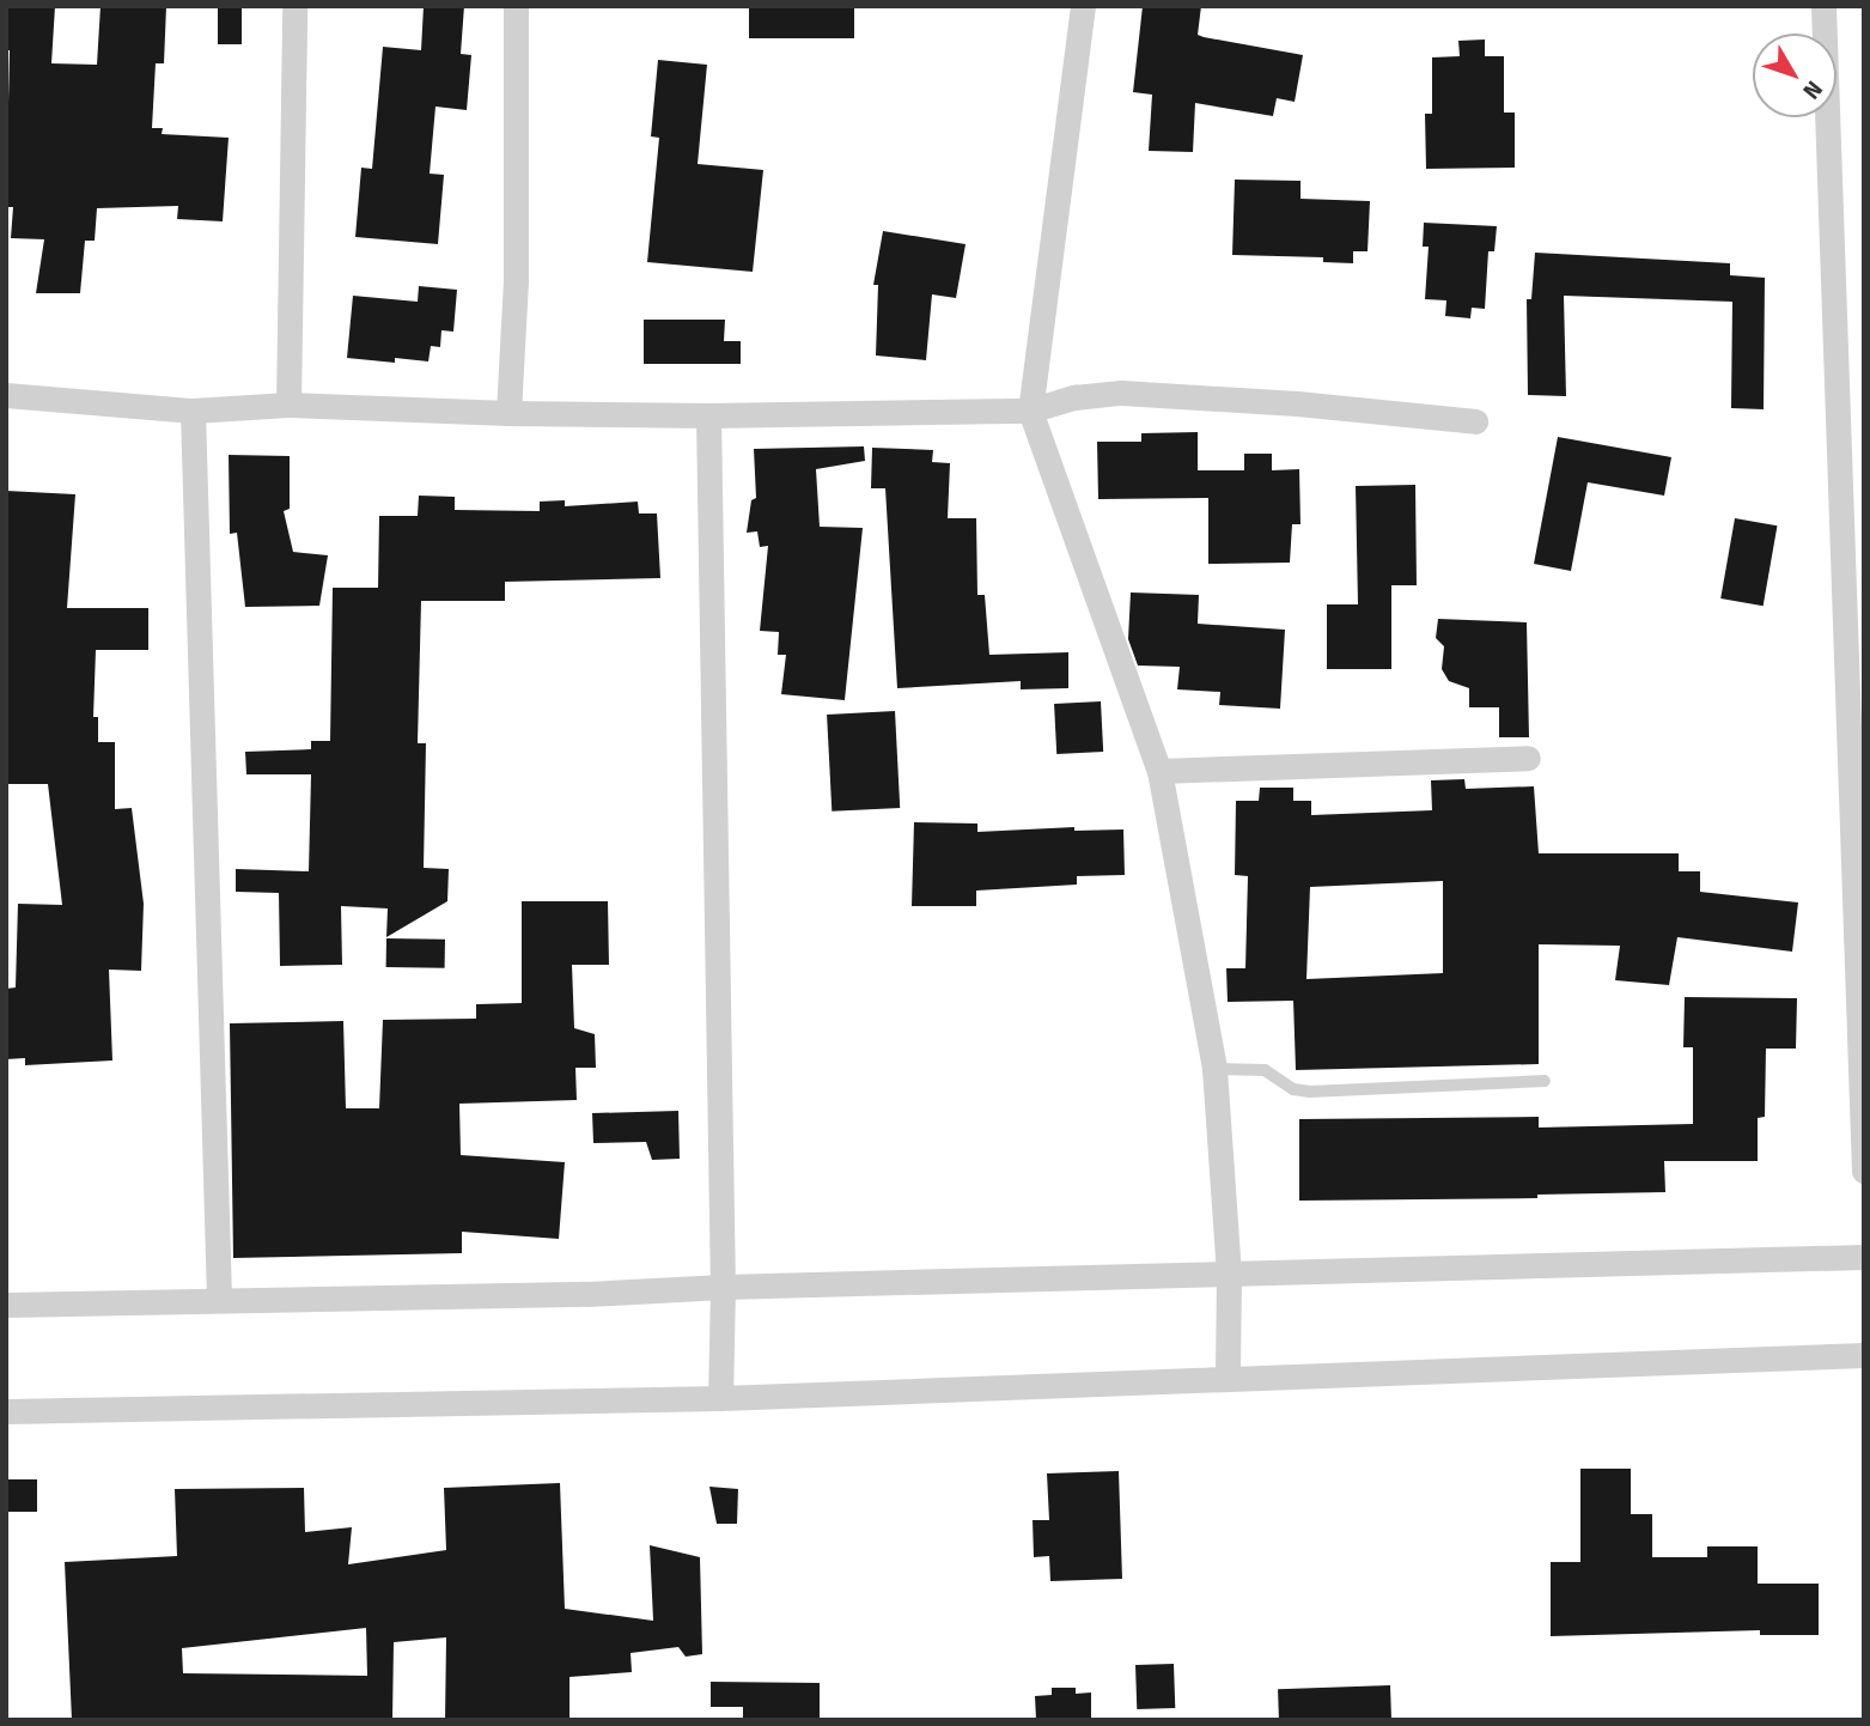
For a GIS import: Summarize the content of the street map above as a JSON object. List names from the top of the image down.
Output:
{
  "north": "bottom right"
}
